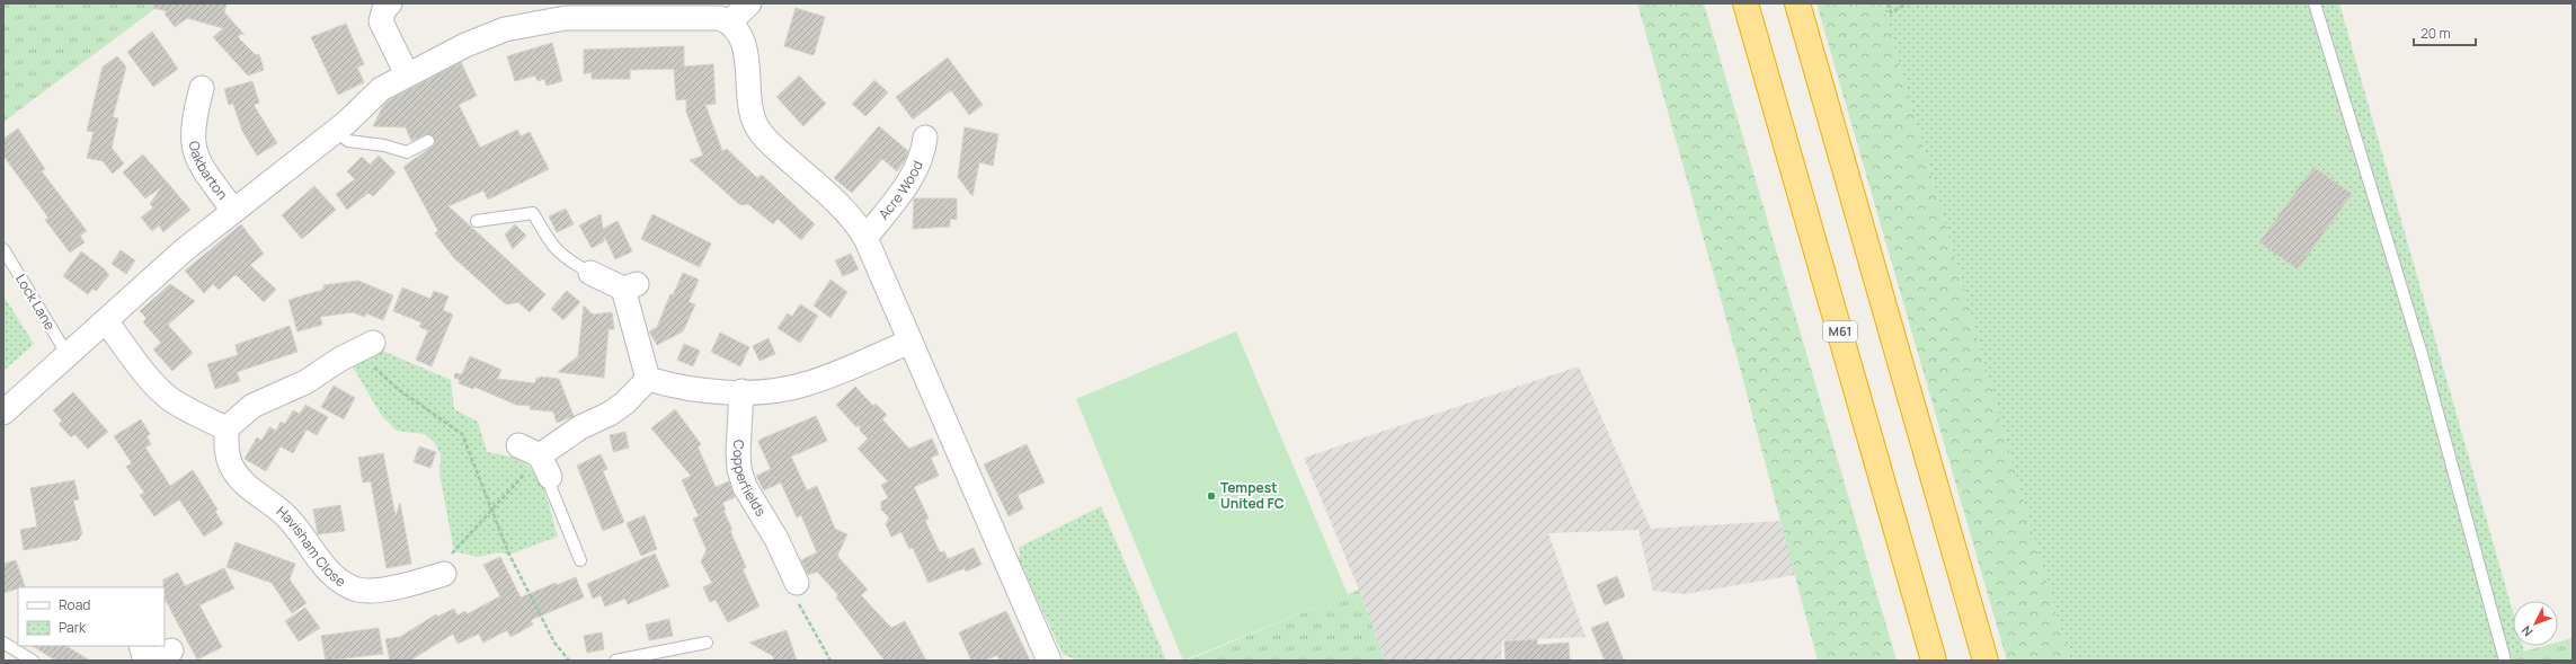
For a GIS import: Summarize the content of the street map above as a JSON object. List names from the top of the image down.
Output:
{
  "streets": {
    "highway": ["M61"],
    "street": [
      "Oakbarton",
      "Acre Wood",
      "Copperfields",
      "Havisham Close"
    ],
    "lane": ["Lock Lane"]
  },
  "places": ["Tempest United FC"],
  "legend": ["Road", "Park"],
  "scale_bar": "20 m",
  "north": "bottom left"
}
